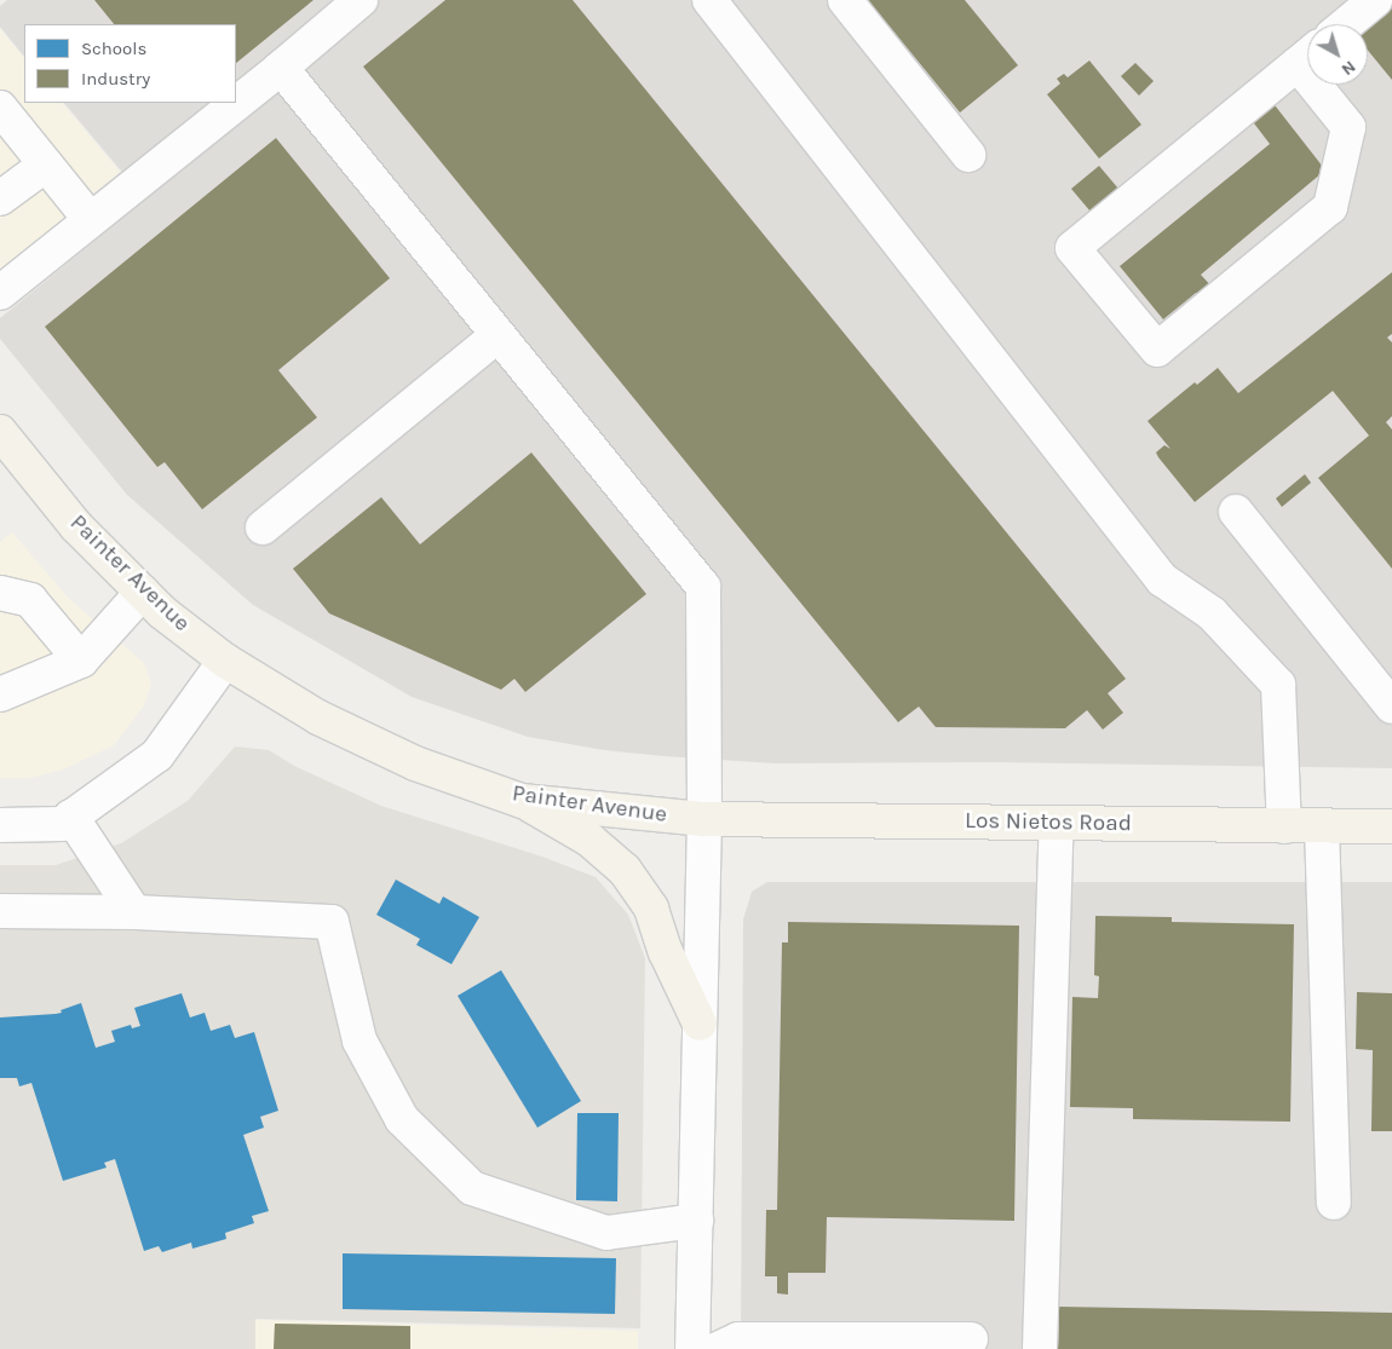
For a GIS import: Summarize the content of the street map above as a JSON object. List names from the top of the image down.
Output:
{
  "streets": {
    "main road": ["Painter Avenue", "Los Nietos Road"]
  },
  "crossings": [
    ["Painter Avenue", "Los Nietos Road"]
  ],
  "legend": ["Schools", "Industry"],
  "north": "bottom right"
}
